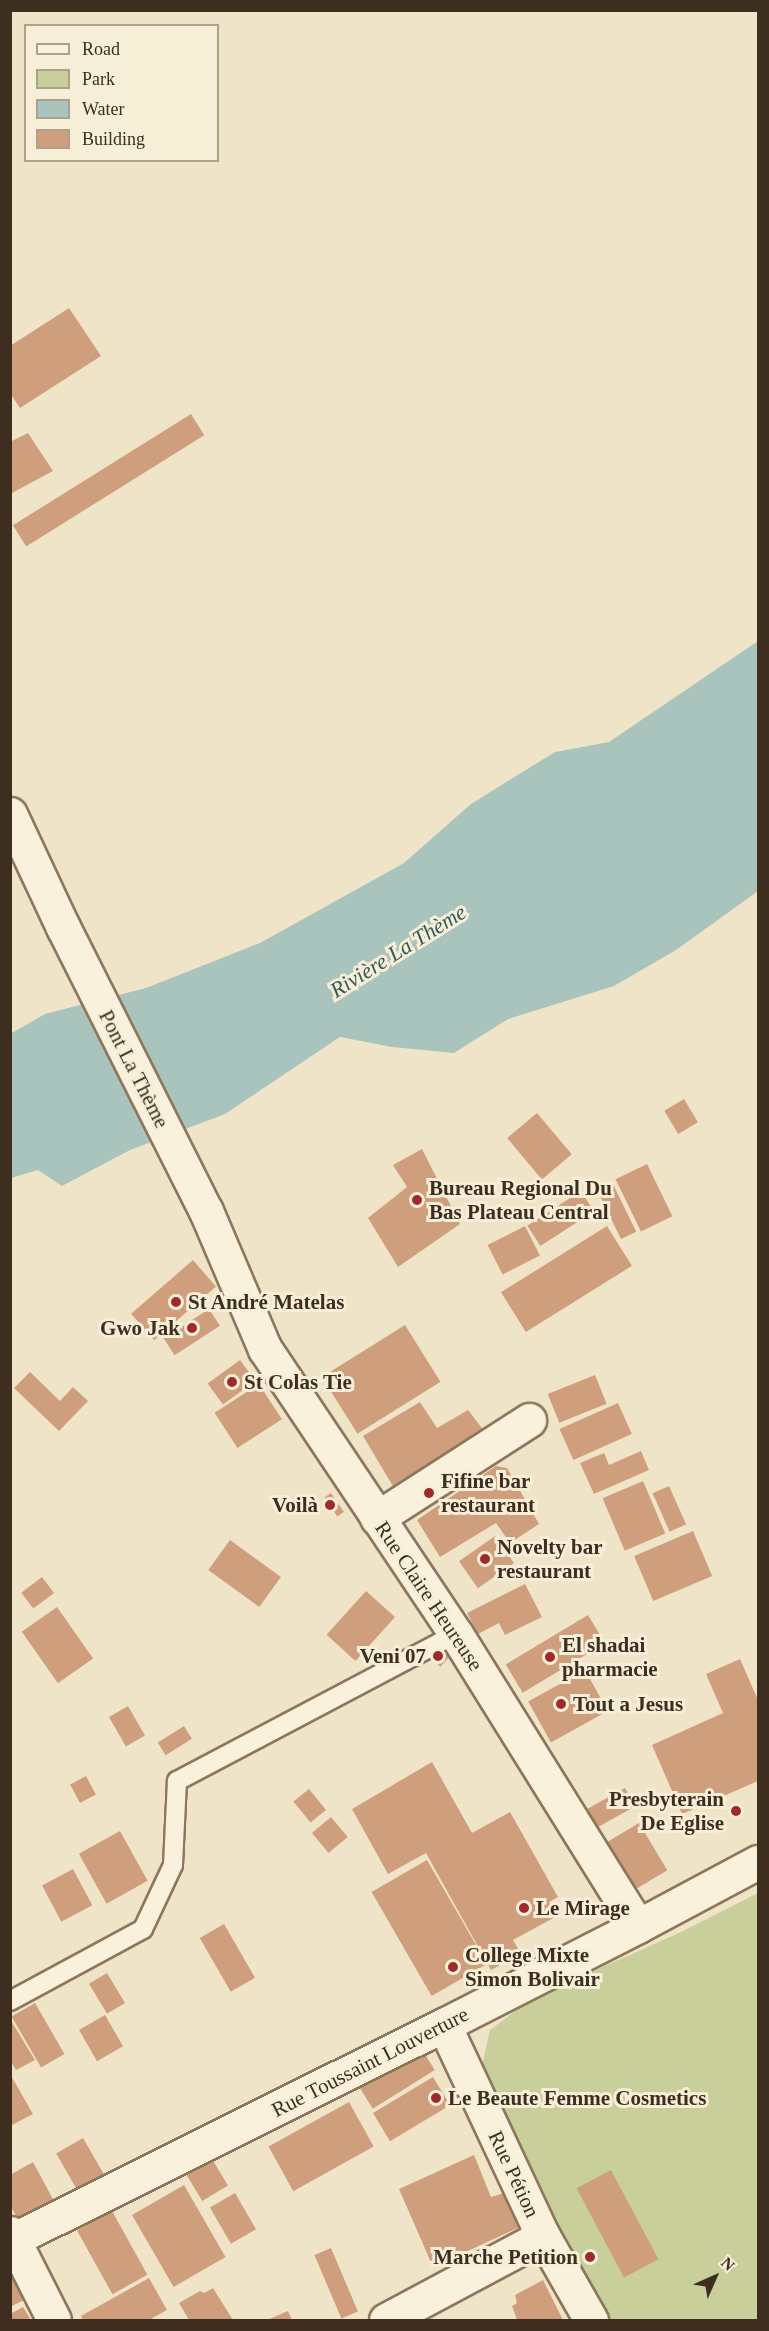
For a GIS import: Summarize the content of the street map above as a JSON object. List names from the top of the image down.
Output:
{
  "streets": {
    "main road": [
      "Pont La Thème",
      "Rue Claire Heureuse",
      "Rue Toussaint Louverture",
      "Rue Pétion"
    ]
  },
  "crossings": [
    ["Pont La Thème", "Rue Claire Heureuse"],
    ["Rue Claire Heureuse", "Rue Toussaint Louverture"],
    ["Rue Toussaint Louverture", "Rue Pétion"]
  ],
  "water": ["Rivière La Thème"],
  "places": [
    "Bureau Regional Du Bas Plateau Central",
    "St André Matelas",
    "Gwo Jak",
    "St Colas Tie",
    "Fifine bar restaurant",
    "Voilà",
    "Novelty bar restaurant",
    "Veni 07",
    "El shadai pharmacie",
    "Tout a Jesus",
    "Presbyterain De Eglise",
    "Le Mirage",
    "College Mixte Simon Bolivair",
    "Le Beaute Femme Cosmetics",
    "Marche Petition"
  ],
  "legend": [
    "Road",
    "Park",
    "Water",
    "Building"
  ],
  "north": "top right"
}
